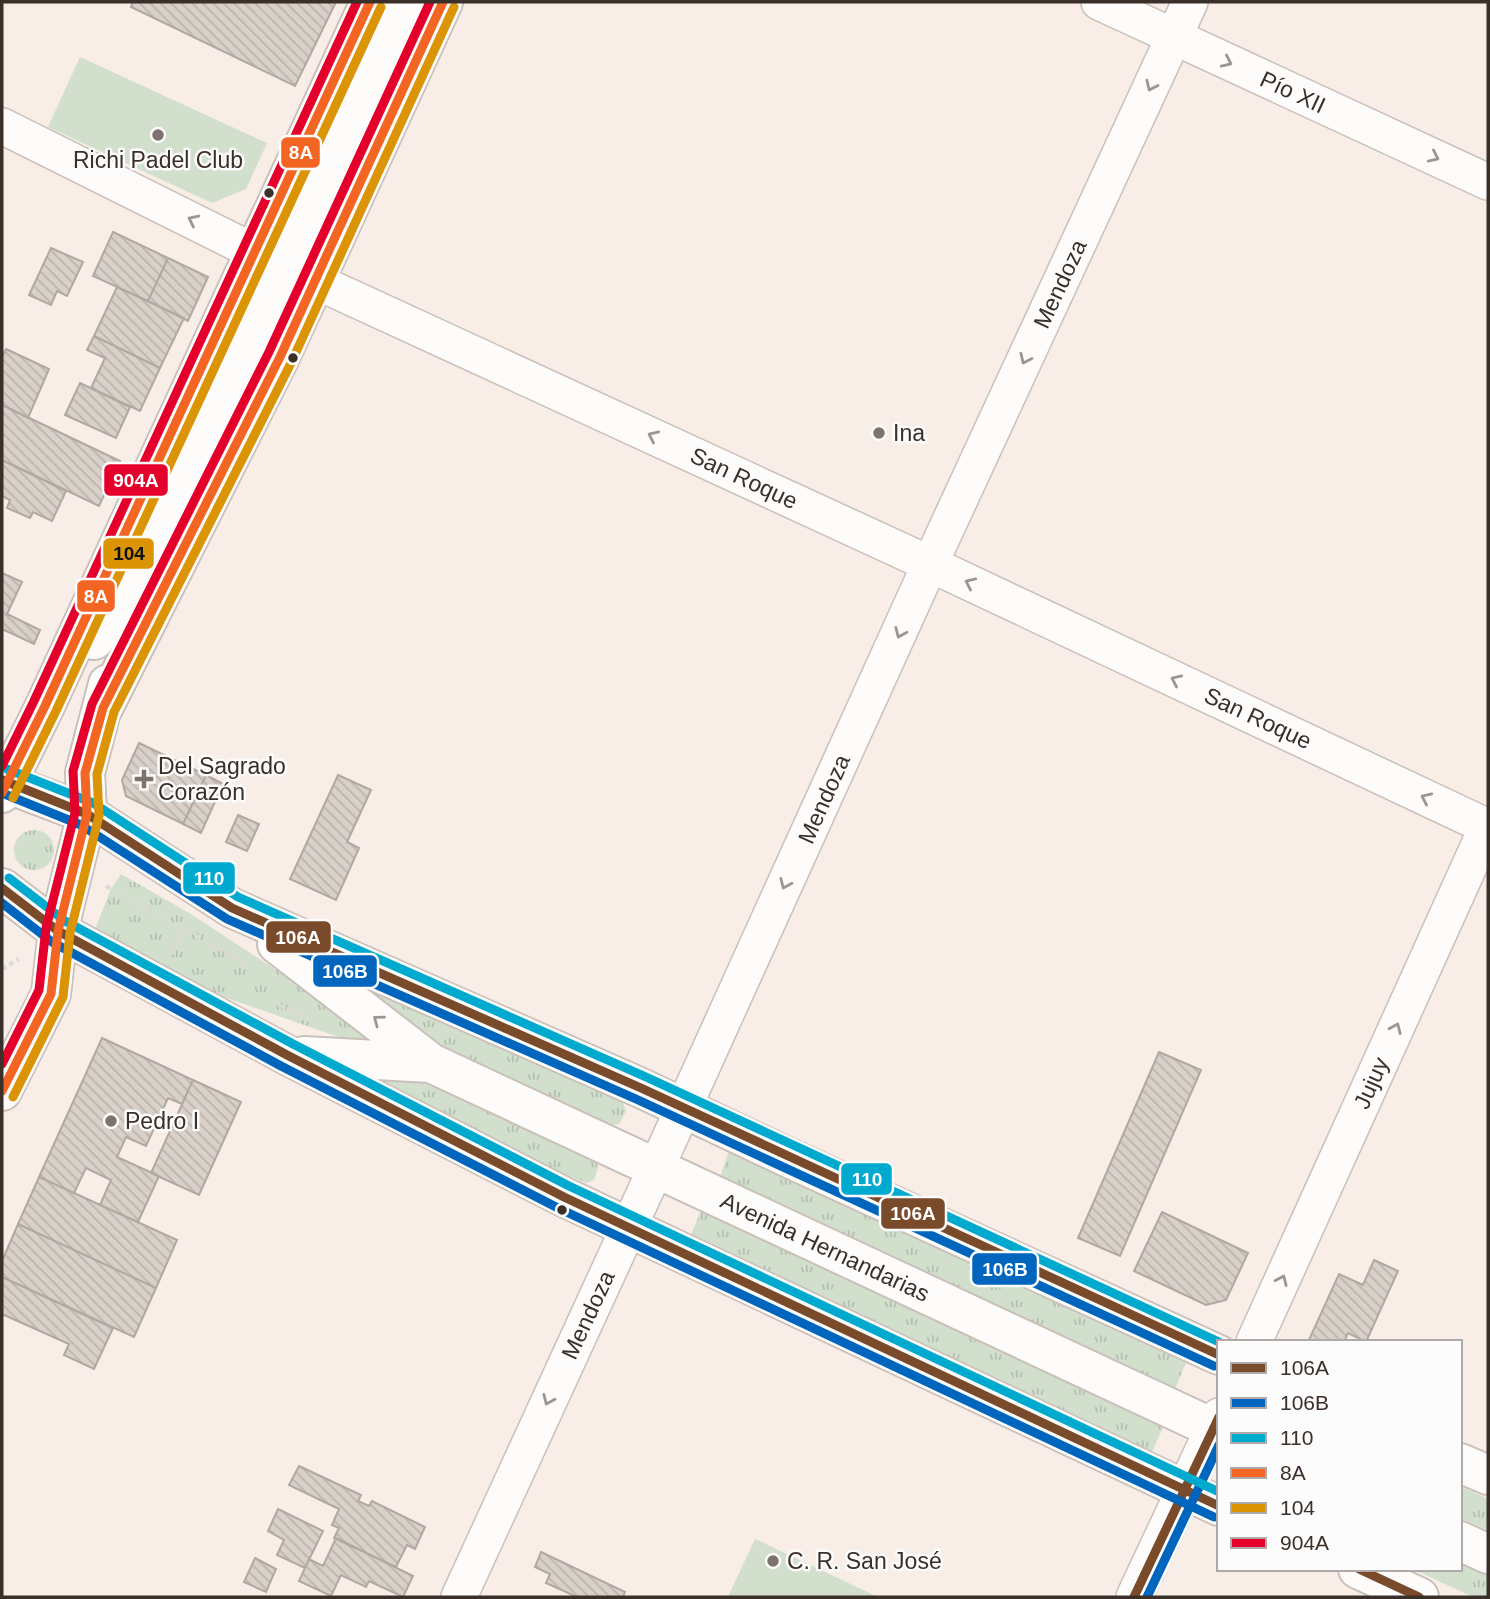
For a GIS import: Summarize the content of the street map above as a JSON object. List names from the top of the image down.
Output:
{
  "streets": {
    "main road": ["Avenida Hernandarias"],
    "street": [
      "Pío XII",
      "Mendoza",
      "San Roque",
      "Jujuy"
    ]
  },
  "crossings": [
    ["Pío XII", "Mendoza"],
    ["Mendoza", "San Roque"],
    ["Mendoza", "Avenida Hernandarias"],
    ["San Roque", "Jujuy"]
  ],
  "one_way": [
    "Pío XII",
    "Mendoza",
    "San Roque",
    "Jujuy"
  ],
  "places": {
    "other": [
      "Richi Padel Club",
      "Ina",
      "Pedro I",
      "C. R. San José"
    ],
    "health": ["Del Sagrado Corazón"]
  },
  "lines": [
    "transit line 8A",
    "transit line 904A",
    "transit line 104",
    "transit line 110",
    "transit line 106A",
    "transit line 106B"
  ],
  "legend": [
    "106A",
    "106B",
    "110",
    "8A",
    "104",
    "904A"
  ]
}
